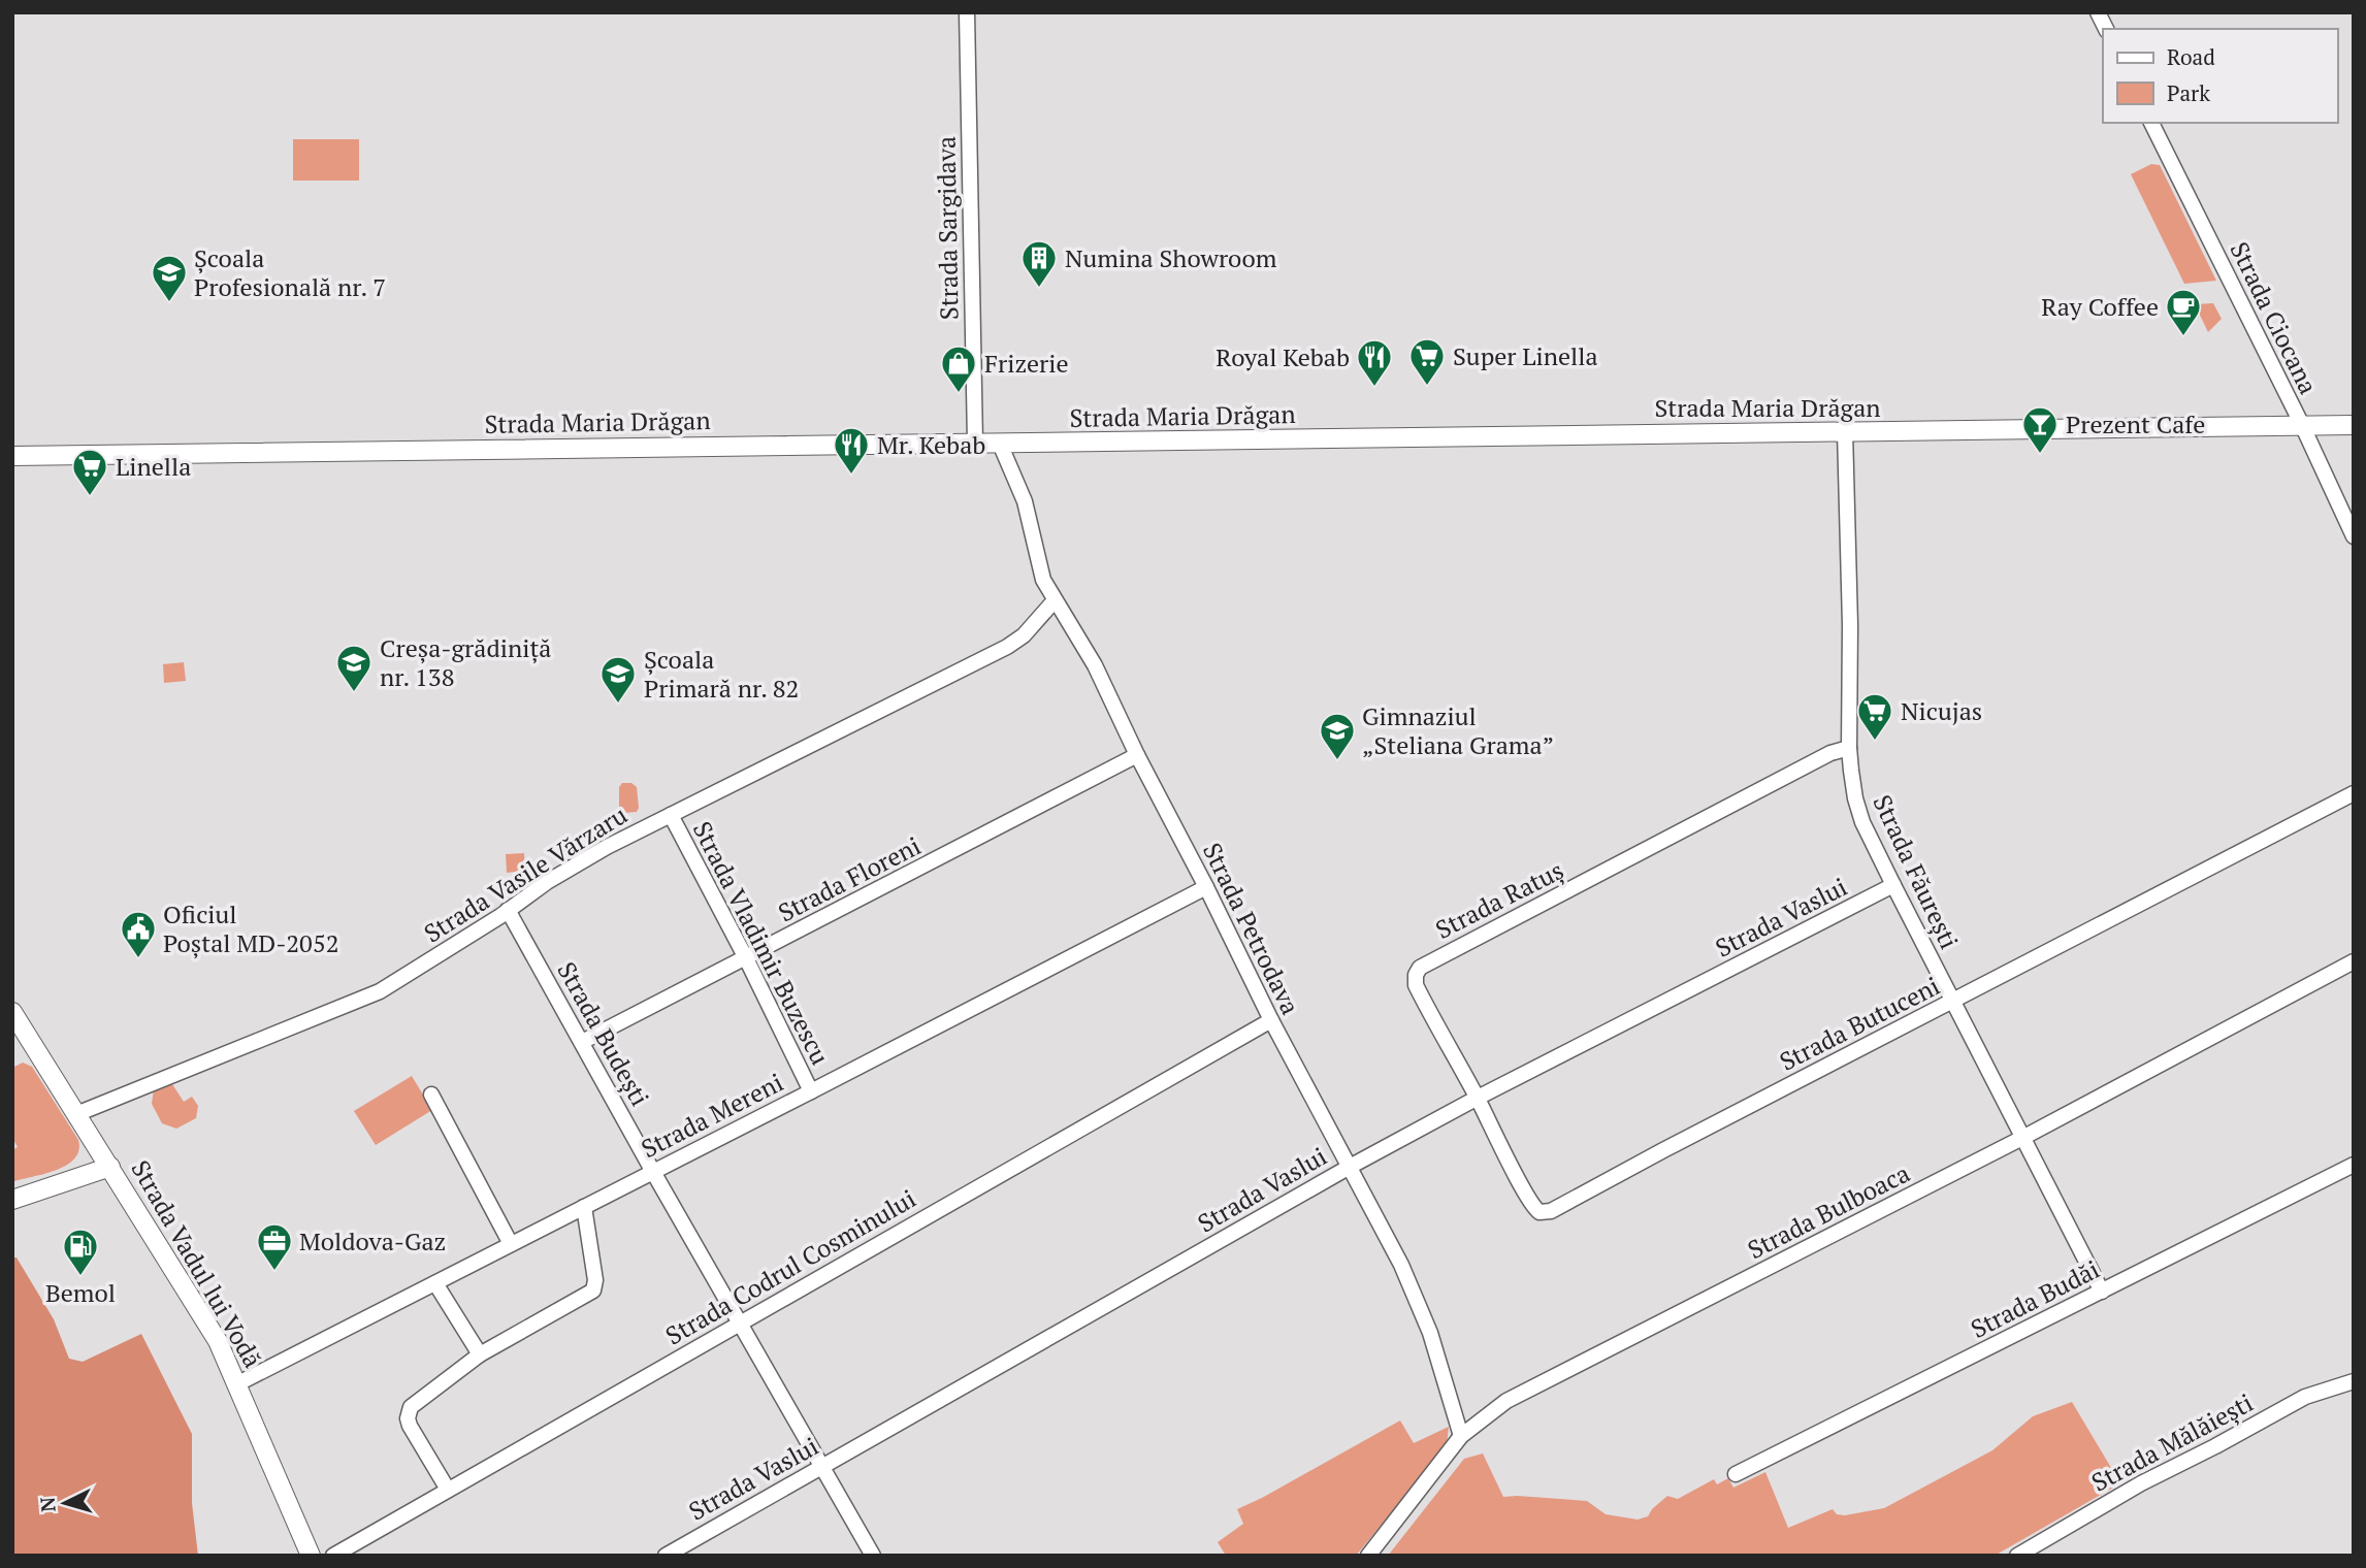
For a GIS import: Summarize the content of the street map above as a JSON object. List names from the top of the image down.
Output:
{
  "streets": {
    "main road": ["Strada Maria Drăgan", "Strada Vadul lui Vodă"],
    "street": [
      "Strada Sargidava",
      "Strada Ciocana",
      "Strada Făurești",
      "Strada Vasile Vărzaru",
      "Strada Floreni",
      "Strada Ratuș",
      "Strada Vaslui",
      "Strada Petrodava",
      "Strada Vladimir Buzescu",
      "Strada Butuceni",
      "Strada Budești",
      "Strada Mereni",
      "Strada Bulboaca",
      "Strada Codrul Cosminului",
      "Strada Budăi",
      "Strada Mălăiești"
    ]
  },
  "crossings": [
    ["Strada Sargidava", "Strada Maria Drăgan"],
    ["Strada Ciocana", "Strada Maria Drăgan"],
    ["Strada Maria Drăgan", "Strada Făurești"],
    ["Strada Maria Drăgan", "Strada Petrodava"],
    ["Strada Făurești", "Strada Ratuș"],
    ["Strada Făurești", "Strada Vaslui"],
    ["Strada Făurești", "Strada Butuceni"],
    ["Strada Făurești", "Strada Bulboaca"],
    ["Strada Făurești", "Strada Budăi"],
    ["Strada Vasile Vărzaru", "Strada Petrodava"],
    ["Strada Vasile Vărzaru", "Strada Vladimir Buzescu"],
    ["Strada Vasile Vărzaru", "Strada Budești"],
    ["Strada Vasile Vărzaru", "Strada Vadul lui Vodă"],
    ["Strada Floreni", "Strada Petrodava"],
    ["Strada Floreni", "Strada Vladimir Buzescu"],
    ["Strada Floreni", "Strada Budești"],
    ["Strada Ratuș", "Strada Vaslui"],
    ["Strada Ratuș", "Strada Butuceni"],
    ["Strada Vaslui", "Strada Petrodava"],
    ["Strada Vaslui", "Strada Budești"],
    ["Strada Petrodava", "Strada Mereni"],
    ["Strada Petrodava", "Strada Bulboaca"],
    ["Strada Petrodava", "Strada Codrul Cosminului"],
    ["Strada Vladimir Buzescu", "Strada Mereni"],
    ["Strada Budești", "Strada Mereni"],
    ["Strada Budești", "Strada Codrul Cosminului"],
    ["Strada Mereni", "Strada Vadul lui Vodă"]
  ],
  "places": {
    "building": ["Numina Showroom"],
    "school or university": [
      "Școala Profesională nr. 7",
      "Creșa-grădiniță nr. 138",
      "Școala Primară nr. 82",
      "Gimnaziul „Steliana Grama”"
    ],
    "cafe": ["Ray Coffee"],
    "supermarket": ["Super Linella", "Linella", "Nicujas"],
    "restaurant": ["Royal Kebab", "Mr. Kebab"],
    "shop": ["Frizerie"],
    "bar": ["Prezent Cafe"],
    "public building": ["Oficiul Poștal MD-2052"],
    "office": ["Moldova-Gaz"],
    "fuel station": ["Bemol"]
  },
  "legend": ["Road", "Park"],
  "north": "left"
}
